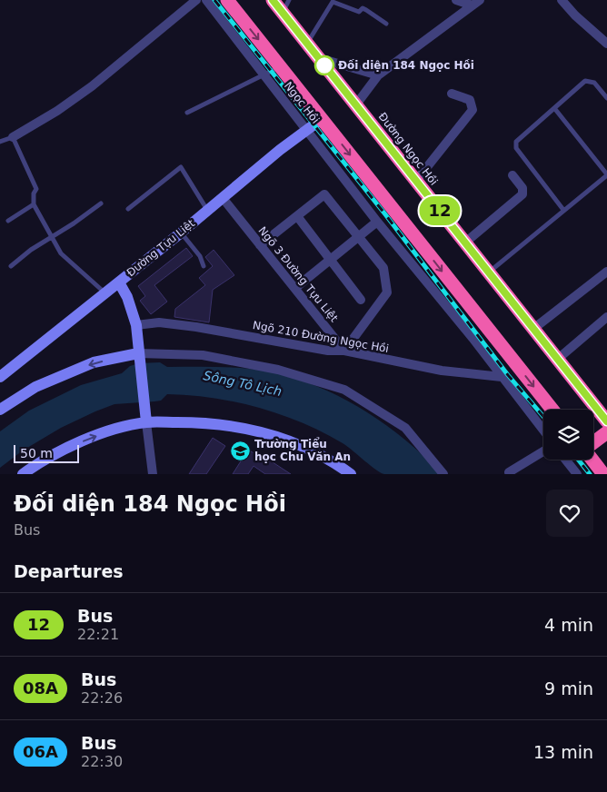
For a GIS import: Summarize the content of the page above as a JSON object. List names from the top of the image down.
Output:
{
  "streets": {
    "highway": ["Đường Ngọc Hồi"],
    "street": [
      "Ngọc Hồi",
      "Đường Tựu Liệt",
      "Ngõ 3 Đường Tựu Liệt",
      "Ngõ 210 Đường Ngọc Hồi"
    ]
  },
  "crossings": [
    ["Ngọc Hồi", "Đường Tựu Liệt"],
    ["Ngọc Hồi", "Ngõ 210 Đường Ngọc Hồi"],
    ["Đường Tựu Liệt", "Ngõ 3 Đường Tựu Liệt"],
    ["Ngõ 3 Đường Tựu Liệt", "Ngõ 210 Đường Ngọc Hồi"]
  ],
  "water": ["Sông Tô Lịch"],
  "places": {
    "other": ["Đối diện 184 Ngọc Hồi"],
    "school or university": ["Trường Tiểu học Chu Văn An"]
  },
  "lines": ["bus line 12"],
  "scale_bar": "50 m",
  "page": {
    "on_map": "12",
    "scale": "50 m",
    "heading": [
      ["Đối diện 184 Ngọc Hồi", "Bus"],
      "Departures"
    ],
    "list": [
      {
        "mark": "12",
        "name": "Bus",
        "note": "22:21",
        "value": "4 min"
      },
      {
        "mark": "08A",
        "name": "Bus",
        "note": "22:26",
        "value": "9 min"
      },
      {
        "mark": "06A",
        "name": "Bus",
        "note": "22:30",
        "value": "13 min"
      }
    ]
  }
}
